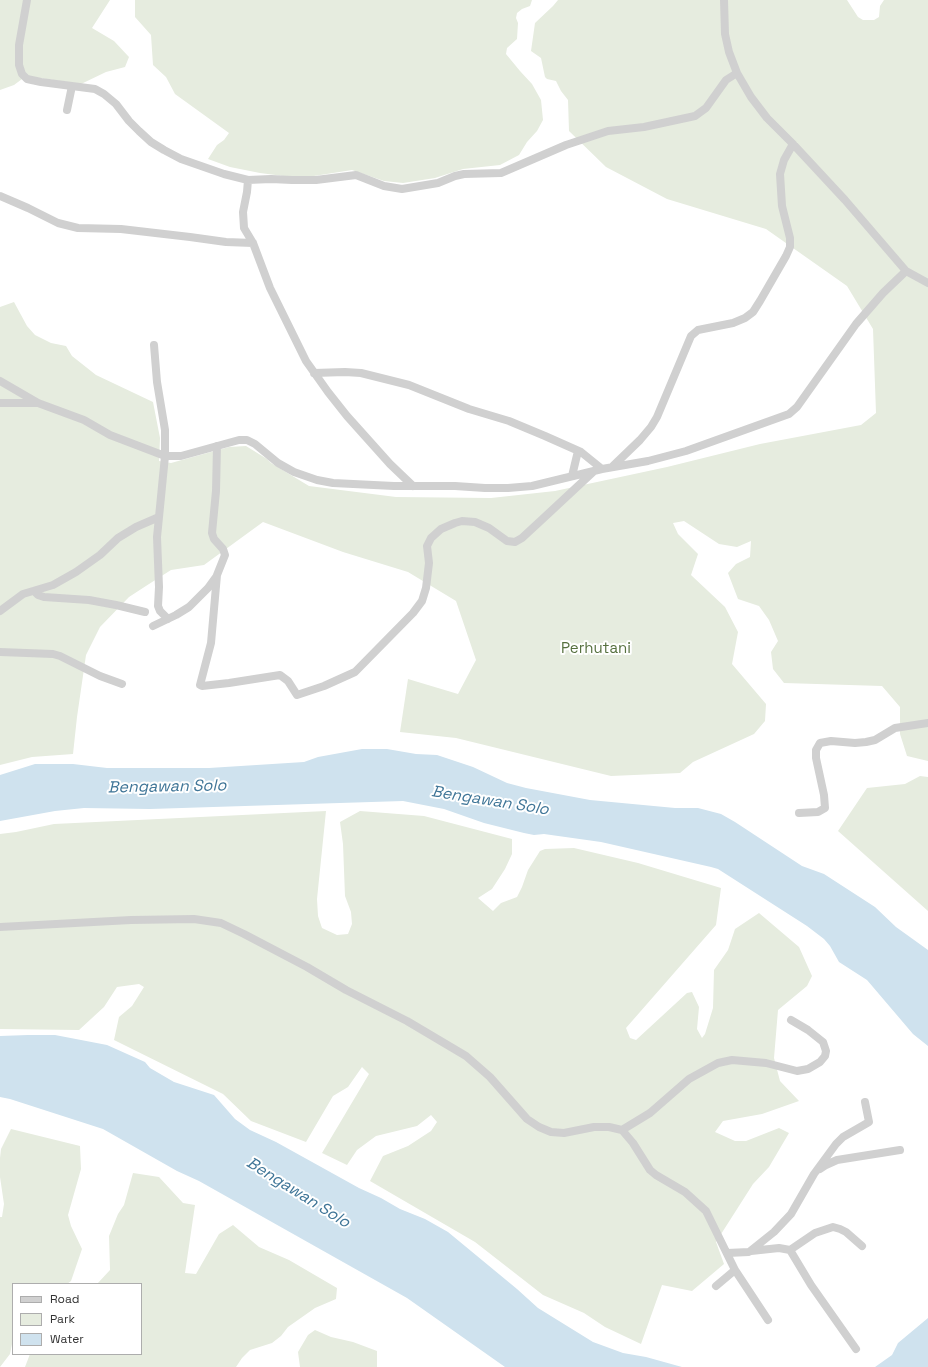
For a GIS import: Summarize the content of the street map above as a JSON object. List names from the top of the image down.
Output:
{
  "water": ["Bengawan Solo"],
  "parks": ["Perhutani"],
  "legend": ["Road", "Park", "Water"]
}
